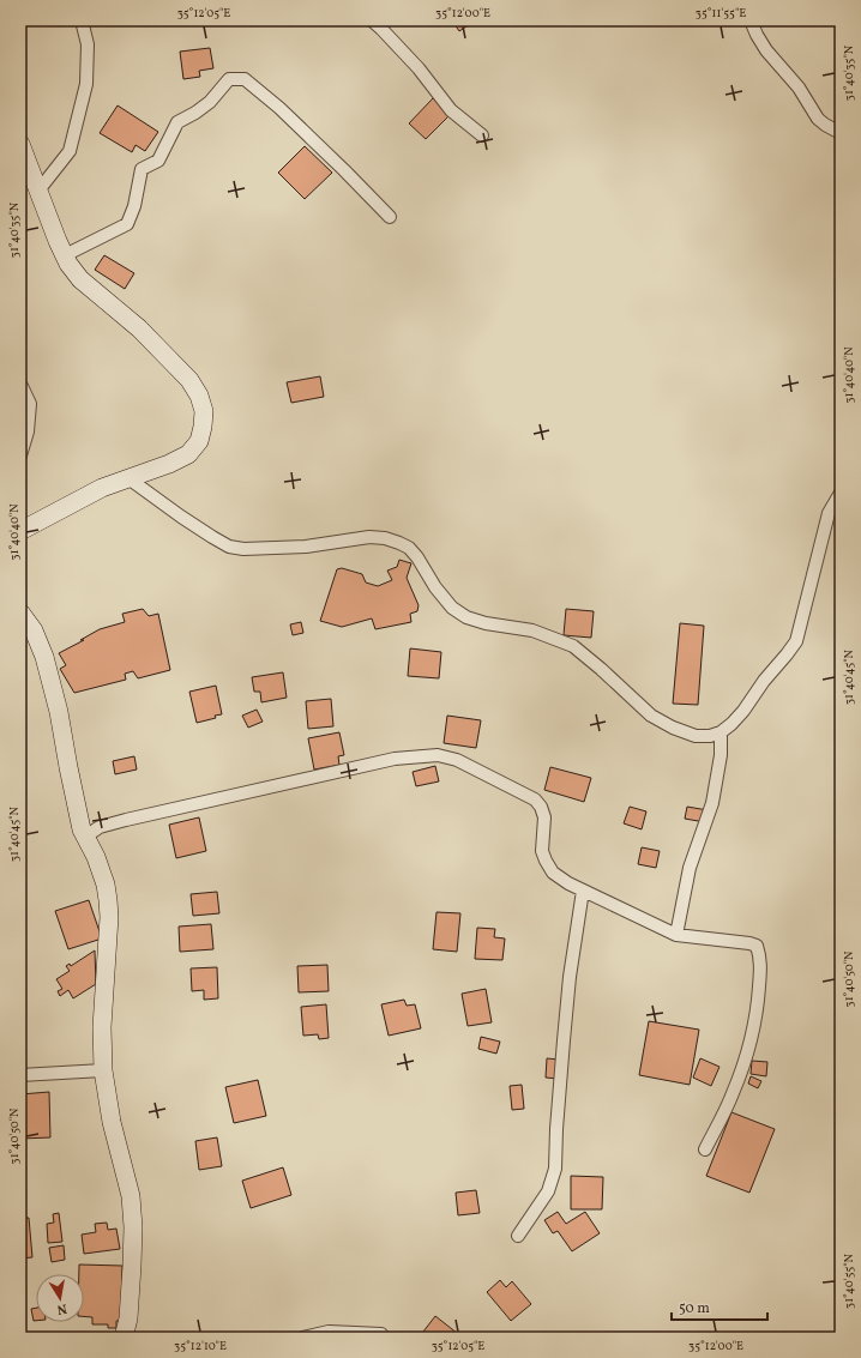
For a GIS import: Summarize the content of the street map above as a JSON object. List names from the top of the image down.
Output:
{
  "scale_bar": "50 m",
  "north": "bottom",
  "coordinates": [
    "35°12'05\"E",
    "35°12'00\"E",
    "35°11'55\"E",
    "31°40'35\"N",
    "31°40'40\"N",
    "31°40'45\"N",
    "31°40'50\"N",
    "31°40'55\"N",
    "35°12'10\"E"
  ]
}
